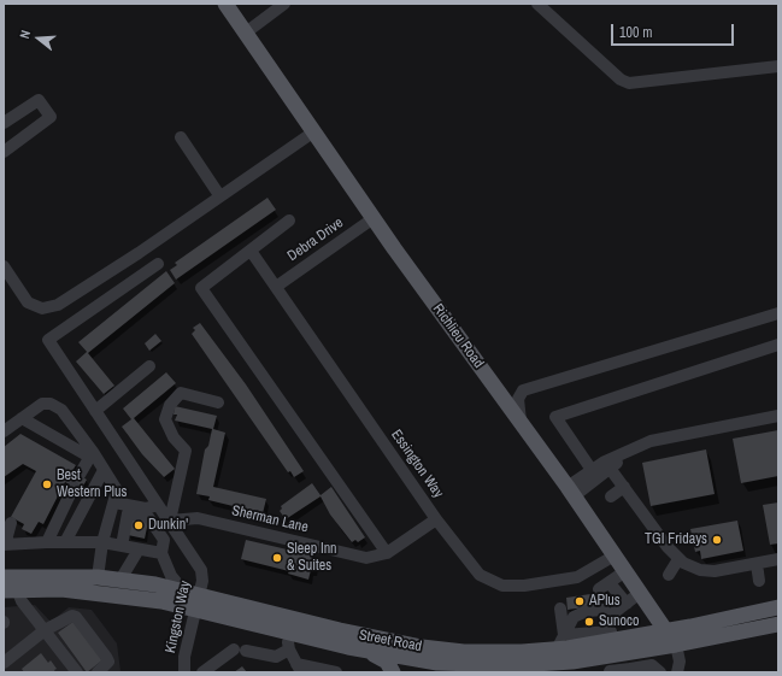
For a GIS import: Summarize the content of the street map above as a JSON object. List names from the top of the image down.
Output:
{
  "streets": {
    "main road": ["Richlieu Road", "Street Road"],
    "street": [
      "Debra Drive",
      "Essington Way",
      "Sherman Lane",
      "Kingston Way"
    ]
  },
  "crossings": [
    ["Debra Drive", "Richlieu Road"],
    ["Debra Drive", "Essington Way"],
    ["Richlieu Road", "Essington Way"],
    ["Richlieu Road", "Street Road"],
    ["Essington Way", "Sherman Lane"],
    ["Sherman Lane", "Kingston Way"],
    ["Kingston Way", "Street Road"]
  ],
  "places": [
    "Best Western Plus",
    "Dunkin'",
    "TGI Fridays",
    "Sleep Inn & Suites",
    "APlus",
    "Sunoco"
  ],
  "scale_bar": "100 m",
  "north": "left"
}
